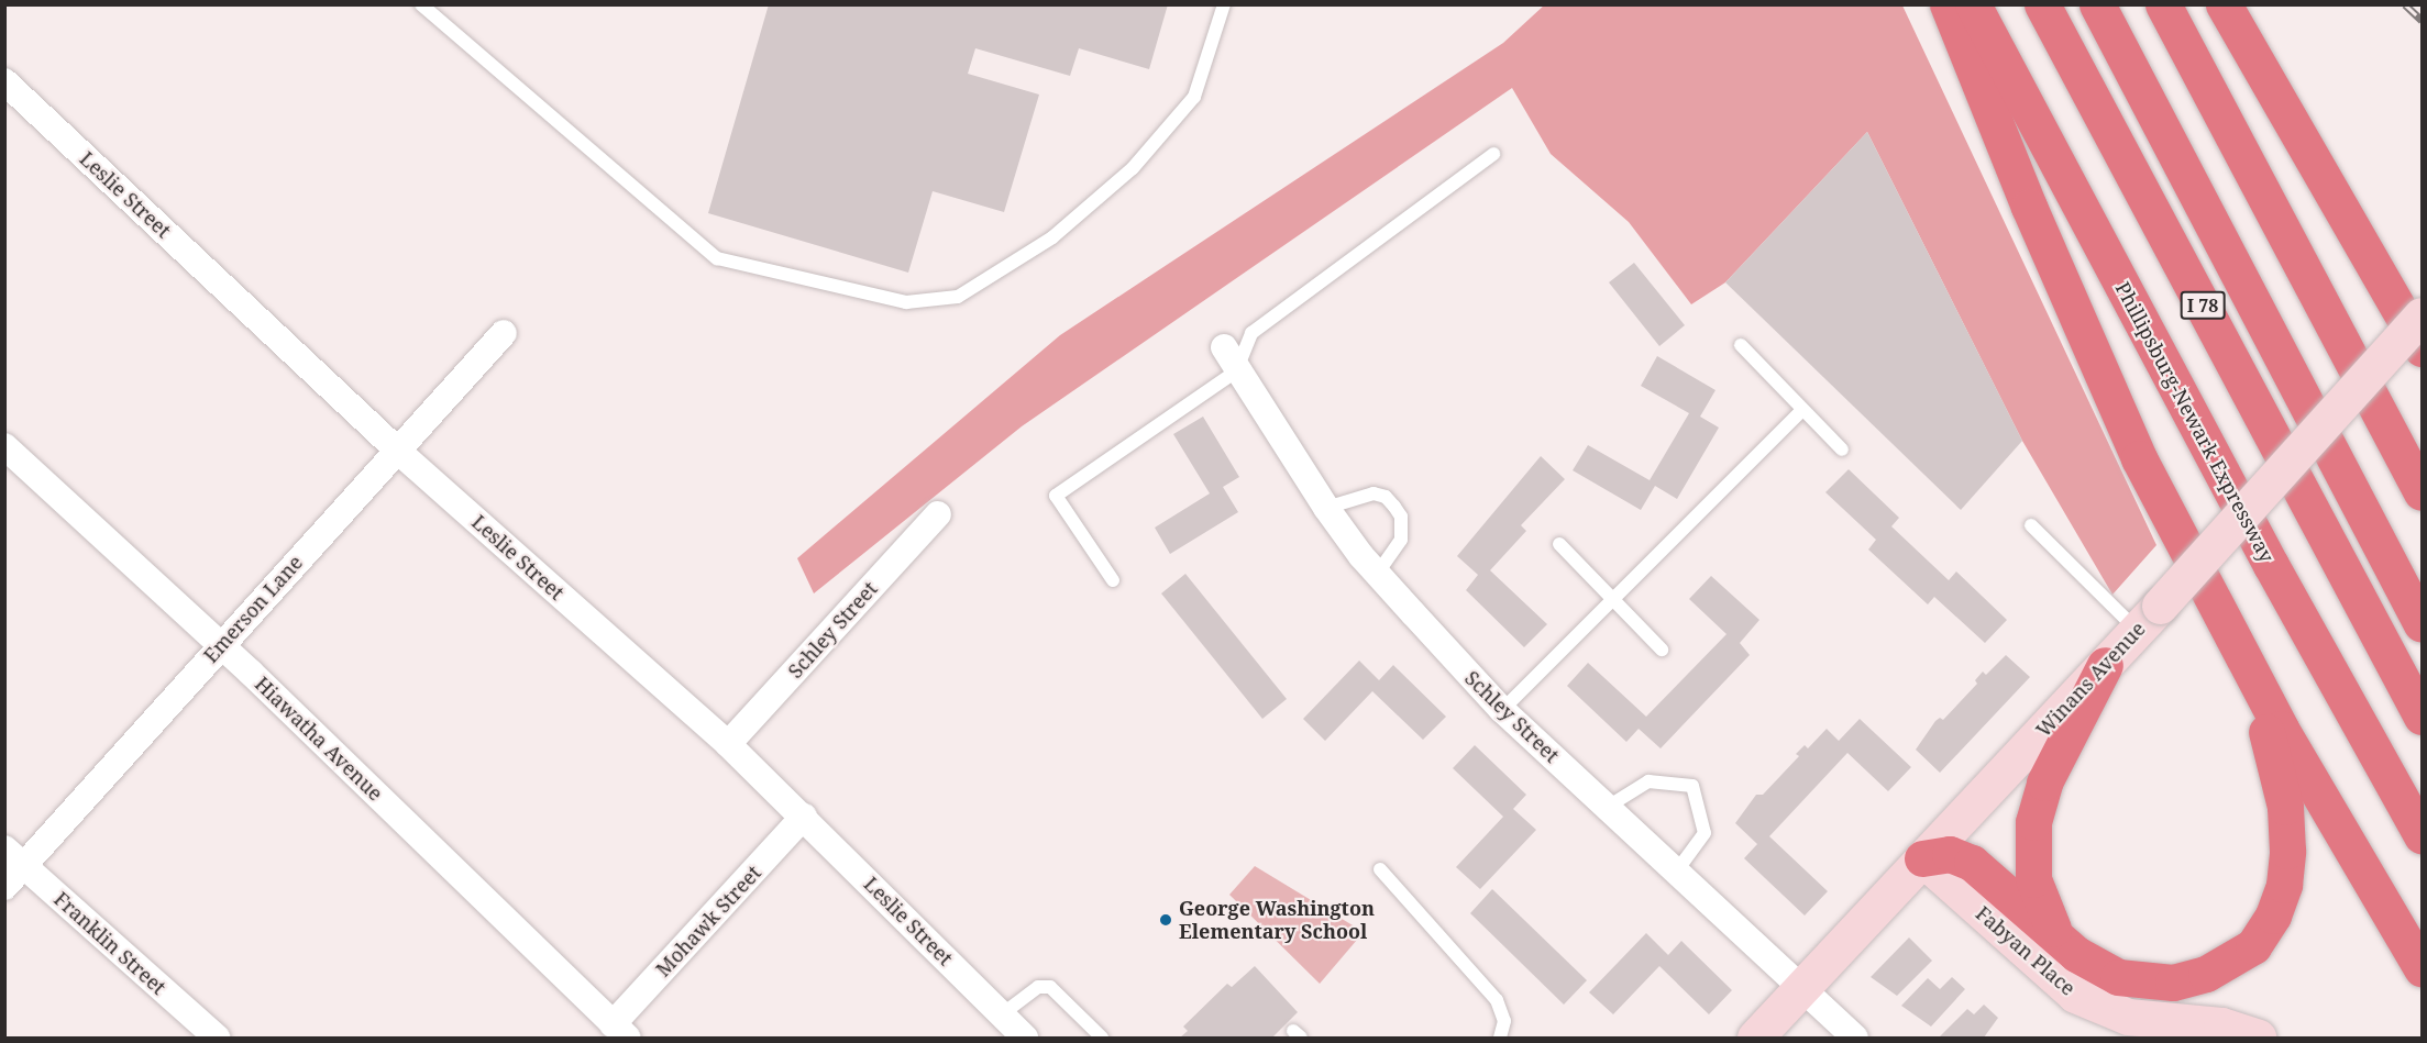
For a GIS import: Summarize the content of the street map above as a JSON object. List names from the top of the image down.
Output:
{
  "streets": {
    "highway": ["I 78", "Phillipsburg-Newark Expressway"],
    "main road": ["Winans Avenue", "Fabyan Place"],
    "street": [
      "Leslie Street",
      "Emerson Lane",
      "Schley Street",
      "Hiawatha Avenue",
      "Mohawk Street",
      "Franklin Street"
    ]
  },
  "crossings": [
    ["Leslie Street", "Emerson Lane"],
    ["Leslie Street", "Schley Street"],
    ["Leslie Street", "Mohawk Street"],
    ["Emerson Lane", "Hiawatha Avenue"],
    ["Emerson Lane", "Franklin Street"],
    ["Schley Street", "Winans Avenue"],
    ["Winans Avenue", "Fabyan Place"],
    ["Hiawatha Avenue", "Mohawk Street"]
  ],
  "places": ["George Washington Elementary School"]
}
